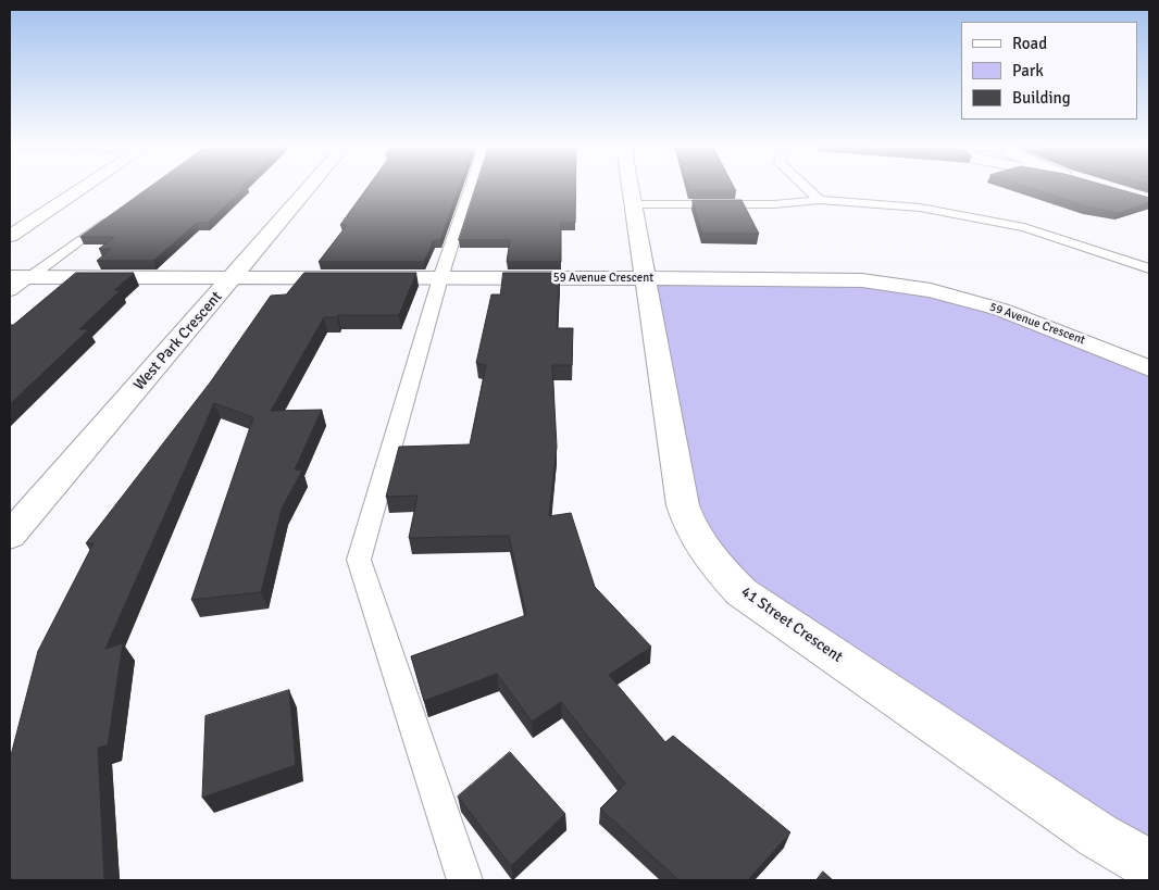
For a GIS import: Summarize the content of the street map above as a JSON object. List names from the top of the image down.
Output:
{
  "streets": {
    "street": ["59 Avenue Crescent", "West Park Crescent", "41 Street Crescent"]
  },
  "crossings": [
    ["59 Avenue Crescent", "West Park Crescent"],
    ["59 Avenue Crescent", "41 Street Crescent"]
  ],
  "legend": ["Road", "Park", "Building"]
}
